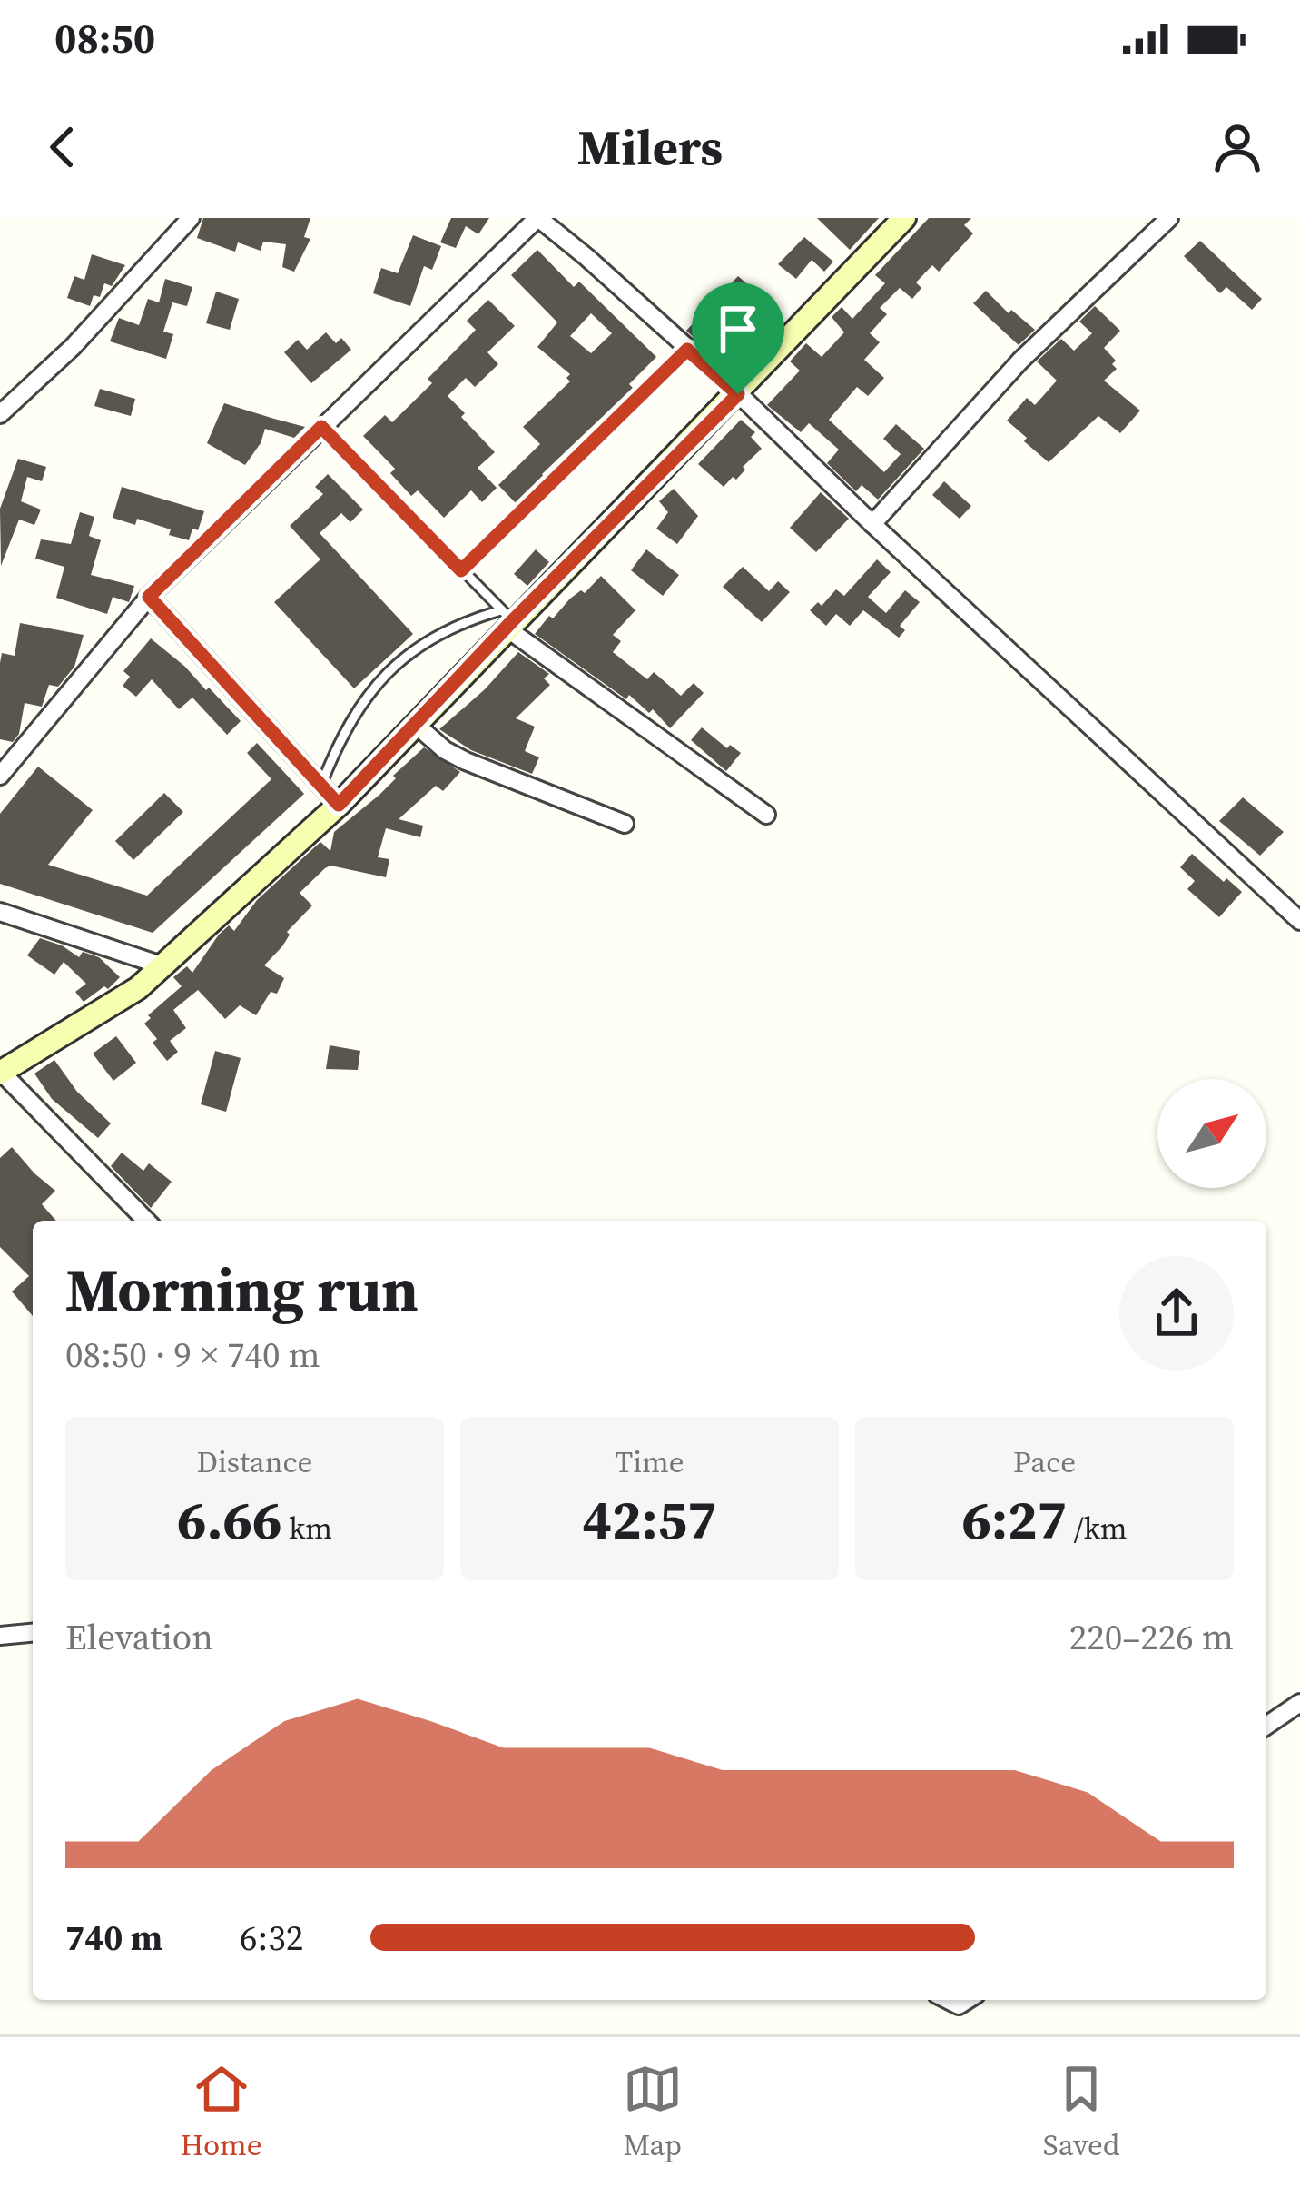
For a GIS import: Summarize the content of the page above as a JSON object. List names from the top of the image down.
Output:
{
  "north": "top right",
  "page": {
    "status": "08:50",
    "header": "Milers",
    "heading": ["Morning run", "08:50 · 9 × 740 m"],
    "stats": [
      ["Distance", "6.66 km"],
      ["Time", "42:57"],
      ["Pace", "6:27 /km"]
    ],
    "chart": ["Elevation", "220–226 m"],
    "list": [
      {
        "name": "740 m",
        "note": "6:32"
      }
    ],
    "tabs": ["Home", "Map", "Saved"]
  }
}
